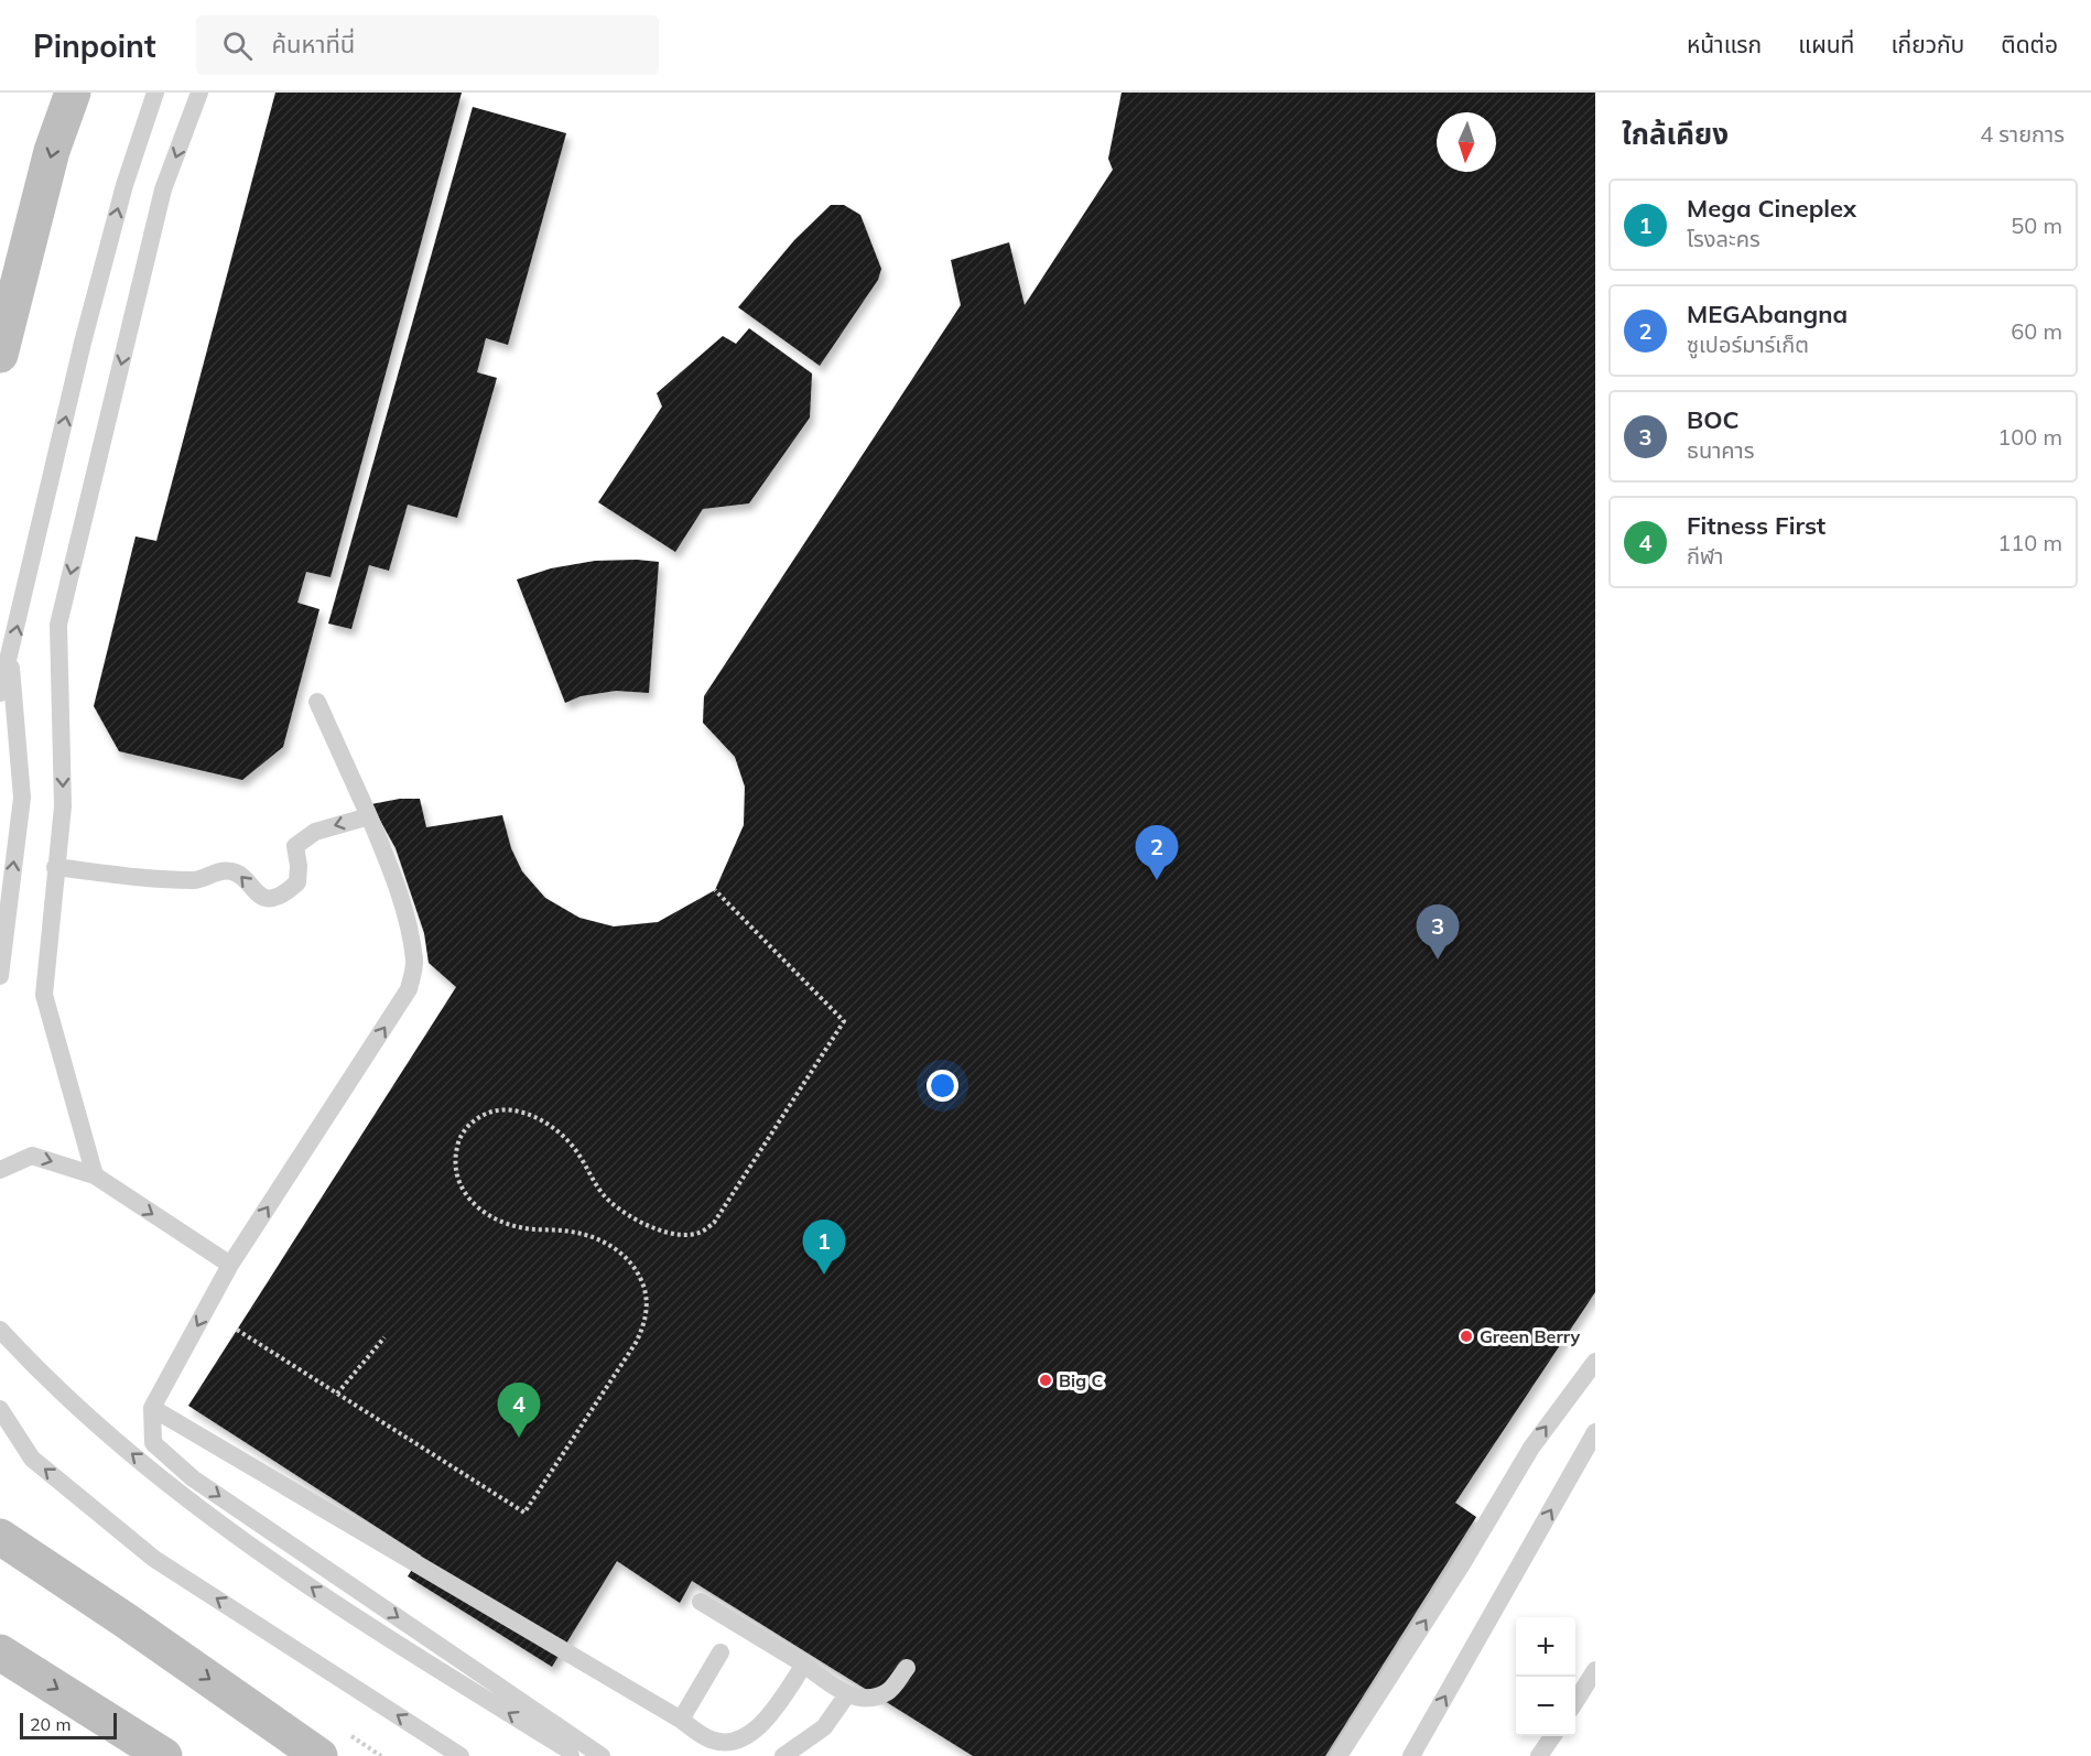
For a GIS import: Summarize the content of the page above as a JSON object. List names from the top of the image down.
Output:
{
  "places": ["Green Berry", "Big C"],
  "scale_bar": "20 m",
  "north": "bottom",
  "page": {
    "header": "Pinpoint",
    "search": "ค้นหาที่นี่",
    "nav": [
      "หน้าแรก",
      "แผนที่",
      "เกี่ยวกับ",
      "ติดต่อ"
    ],
    "heading": ["ใกล้เคียง", "4 รายการ"],
    "list": [
      {
        "mark": "1",
        "name": "Mega Cineplex",
        "note": "โรงละคร",
        "value": "50 m"
      },
      {
        "mark": "2",
        "name": "MEGAbangna",
        "note": "ซูเปอร์มาร์เก็ต",
        "value": "60 m"
      },
      {
        "mark": "3",
        "name": "BOC",
        "note": "ธนาคาร",
        "value": "100 m"
      },
      {
        "mark": "4",
        "name": "Fitness First",
        "note": "กีฬา",
        "value": "110 m"
      }
    ],
    "pins": [
      "2",
      "3",
      "1",
      "4"
    ],
    "map_buttons": ["+", "−"],
    "scale": "20 m"
  }
}
